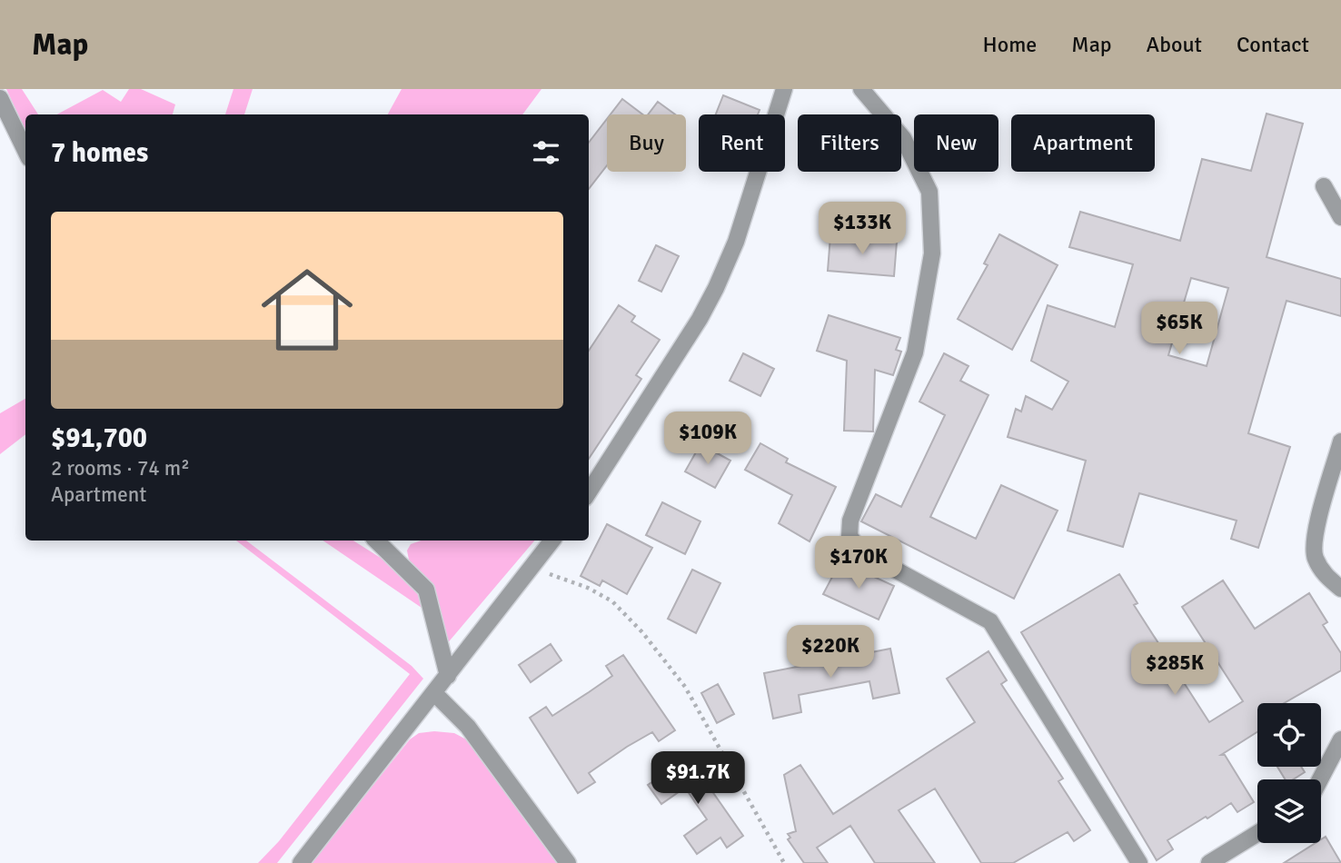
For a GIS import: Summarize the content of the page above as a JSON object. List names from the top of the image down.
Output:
{
  "page": {
    "header": "Map",
    "nav": [
      "Home",
      "Map",
      "About",
      "Contact"
    ],
    "chip": [
      "Buy",
      "Rent",
      "Filters",
      "New",
      "Apartment"
    ],
    "heading": "7 homes",
    "list": [
      {
        "name": "$91,700",
        "note": "2 rooms · 74 m² · Apartment"
      }
    ],
    "price": [
      "$133K",
      "$65K",
      "$109K",
      "$170K",
      "$220K",
      "$285K",
      "$91.7K"
    ]
  }
}
